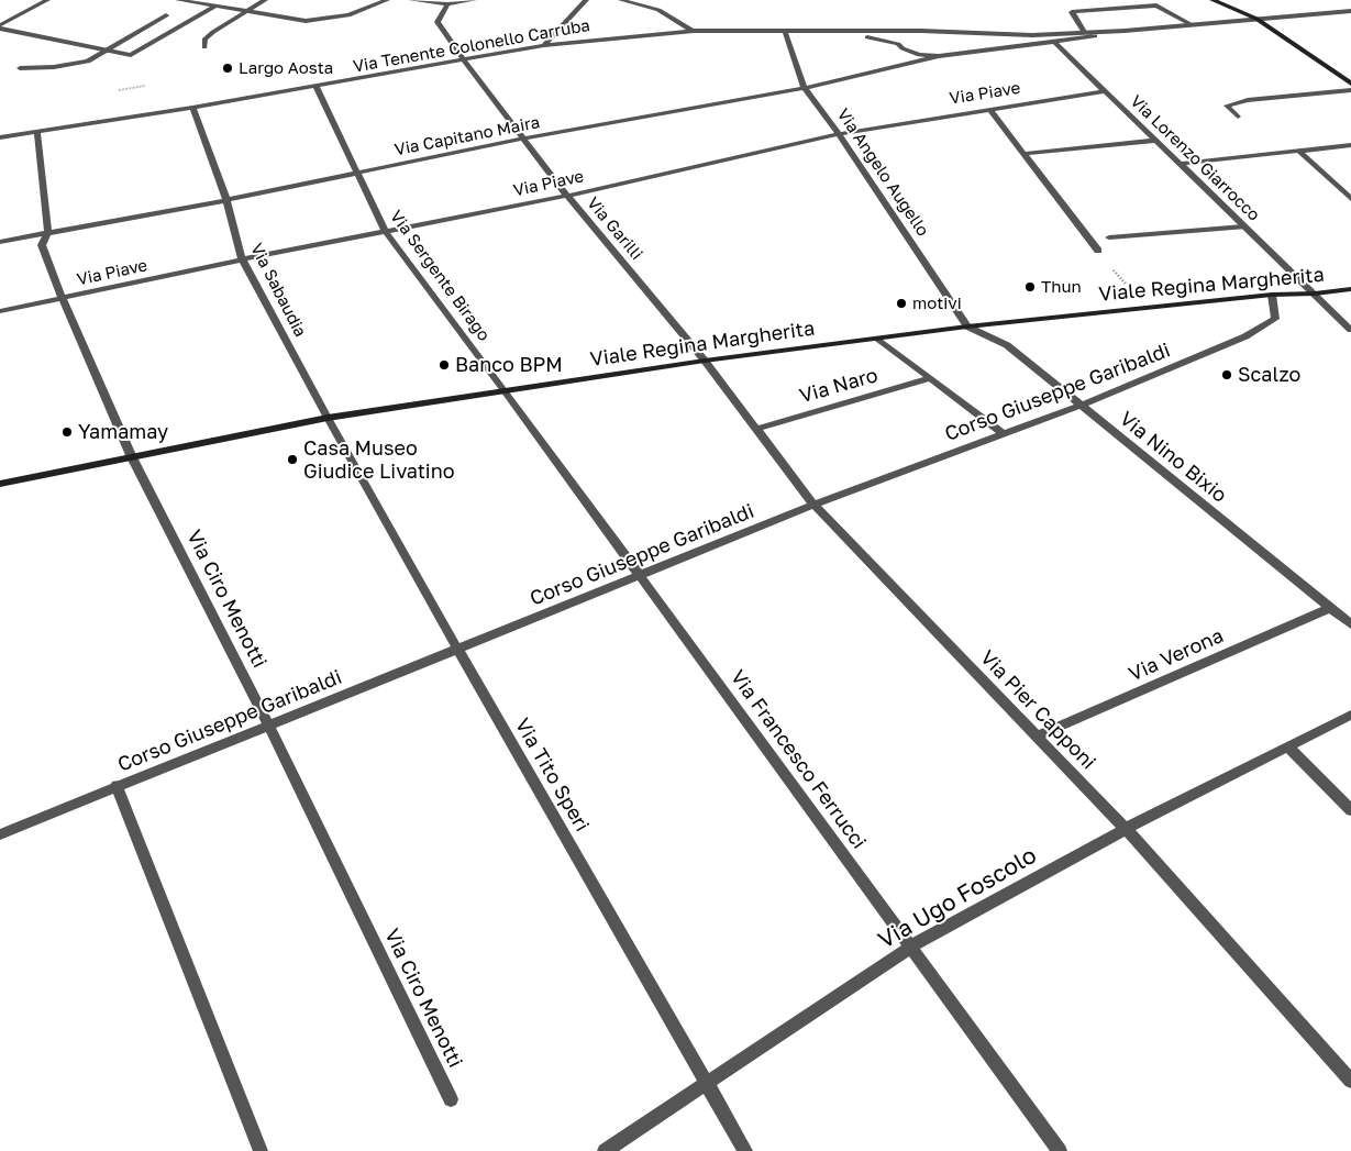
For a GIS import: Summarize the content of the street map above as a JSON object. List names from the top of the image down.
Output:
{
  "streets": {
    "street": [
      "Via Tenente Colonello Carruba",
      "Via Piave",
      "Via Capitano Maira",
      "Via Lorenzo Giarrocco",
      "Via Angelo Augello",
      "Via Garilli",
      "Via Sergente Birago",
      "Viale Regina Margherita",
      "Via Sabaudia",
      "Via Naro",
      "Corso Giuseppe Garibaldi",
      "Via Nino Bixio",
      "Via Ciro Menotti",
      "Via Verona",
      "Via Pier Capponi",
      "Via Francesco Ferrucci",
      "Via Tito Speri",
      "Via Ugo Foscolo"
    ]
  },
  "crossings": [
    ["Via Tenente Colonello Carruba", "Via Angelo Augello"],
    ["Via Tenente Colonello Carruba", "Via Garilli"],
    ["Via Tenente Colonello Carruba", "Via Sergente Birago"],
    ["Via Tenente Colonello Carruba", "Via Sabaudia"],
    ["Via Tenente Colonello Carruba", "Via Ciro Menotti"],
    ["Via Piave", "Via Lorenzo Giarrocco"],
    ["Via Piave", "Via Angelo Augello"],
    ["Via Piave", "Via Garilli"],
    ["Via Piave", "Via Sergente Birago"],
    ["Via Piave", "Via Sabaudia"],
    ["Via Piave", "Via Ciro Menotti"],
    ["Via Capitano Maira", "Via Angelo Augello"],
    ["Via Capitano Maira", "Via Garilli"],
    ["Via Capitano Maira", "Via Sergente Birago"],
    ["Via Capitano Maira", "Via Sabaudia"],
    ["Via Capitano Maira", "Via Ciro Menotti"],
    ["Via Lorenzo Giarrocco", "Viale Regina Margherita"],
    ["Via Angelo Augello", "Viale Regina Margherita"],
    ["Via Angelo Augello", "Via Nino Bixio"],
    ["Via Garilli", "Viale Regina Margherita"],
    ["Via Garilli", "Via Pier Capponi"],
    ["Via Sergente Birago", "Viale Regina Margherita"],
    ["Via Sergente Birago", "Via Francesco Ferrucci"],
    ["Viale Regina Margherita", "Via Sabaudia"],
    ["Viale Regina Margherita", "Corso Giuseppe Garibaldi"],
    ["Viale Regina Margherita", "Via Nino Bixio"],
    ["Viale Regina Margherita", "Via Ciro Menotti"],
    ["Viale Regina Margherita", "Via Pier Capponi"],
    ["Viale Regina Margherita", "Via Francesco Ferrucci"],
    ["Viale Regina Margherita", "Via Tito Speri"],
    ["Via Sabaudia", "Via Tito Speri"],
    ["Via Naro", "Via Pier Capponi"],
    ["Corso Giuseppe Garibaldi", "Via Nino Bixio"],
    ["Corso Giuseppe Garibaldi", "Via Ciro Menotti"],
    ["Corso Giuseppe Garibaldi", "Via Pier Capponi"],
    ["Corso Giuseppe Garibaldi", "Via Francesco Ferrucci"],
    ["Corso Giuseppe Garibaldi", "Via Tito Speri"],
    ["Via Nino Bixio", "Via Verona"],
    ["Via Verona", "Via Pier Capponi"],
    ["Via Pier Capponi", "Via Ugo Foscolo"],
    ["Via Francesco Ferrucci", "Via Ugo Foscolo"],
    ["Via Tito Speri", "Via Ugo Foscolo"]
  ],
  "places": [
    "Largo Aosta",
    "Thun",
    "motivi",
    "Banco BPM",
    "Scalzo",
    "Yamamay",
    "Casa Museo Giudice Livatino"
  ]
}
